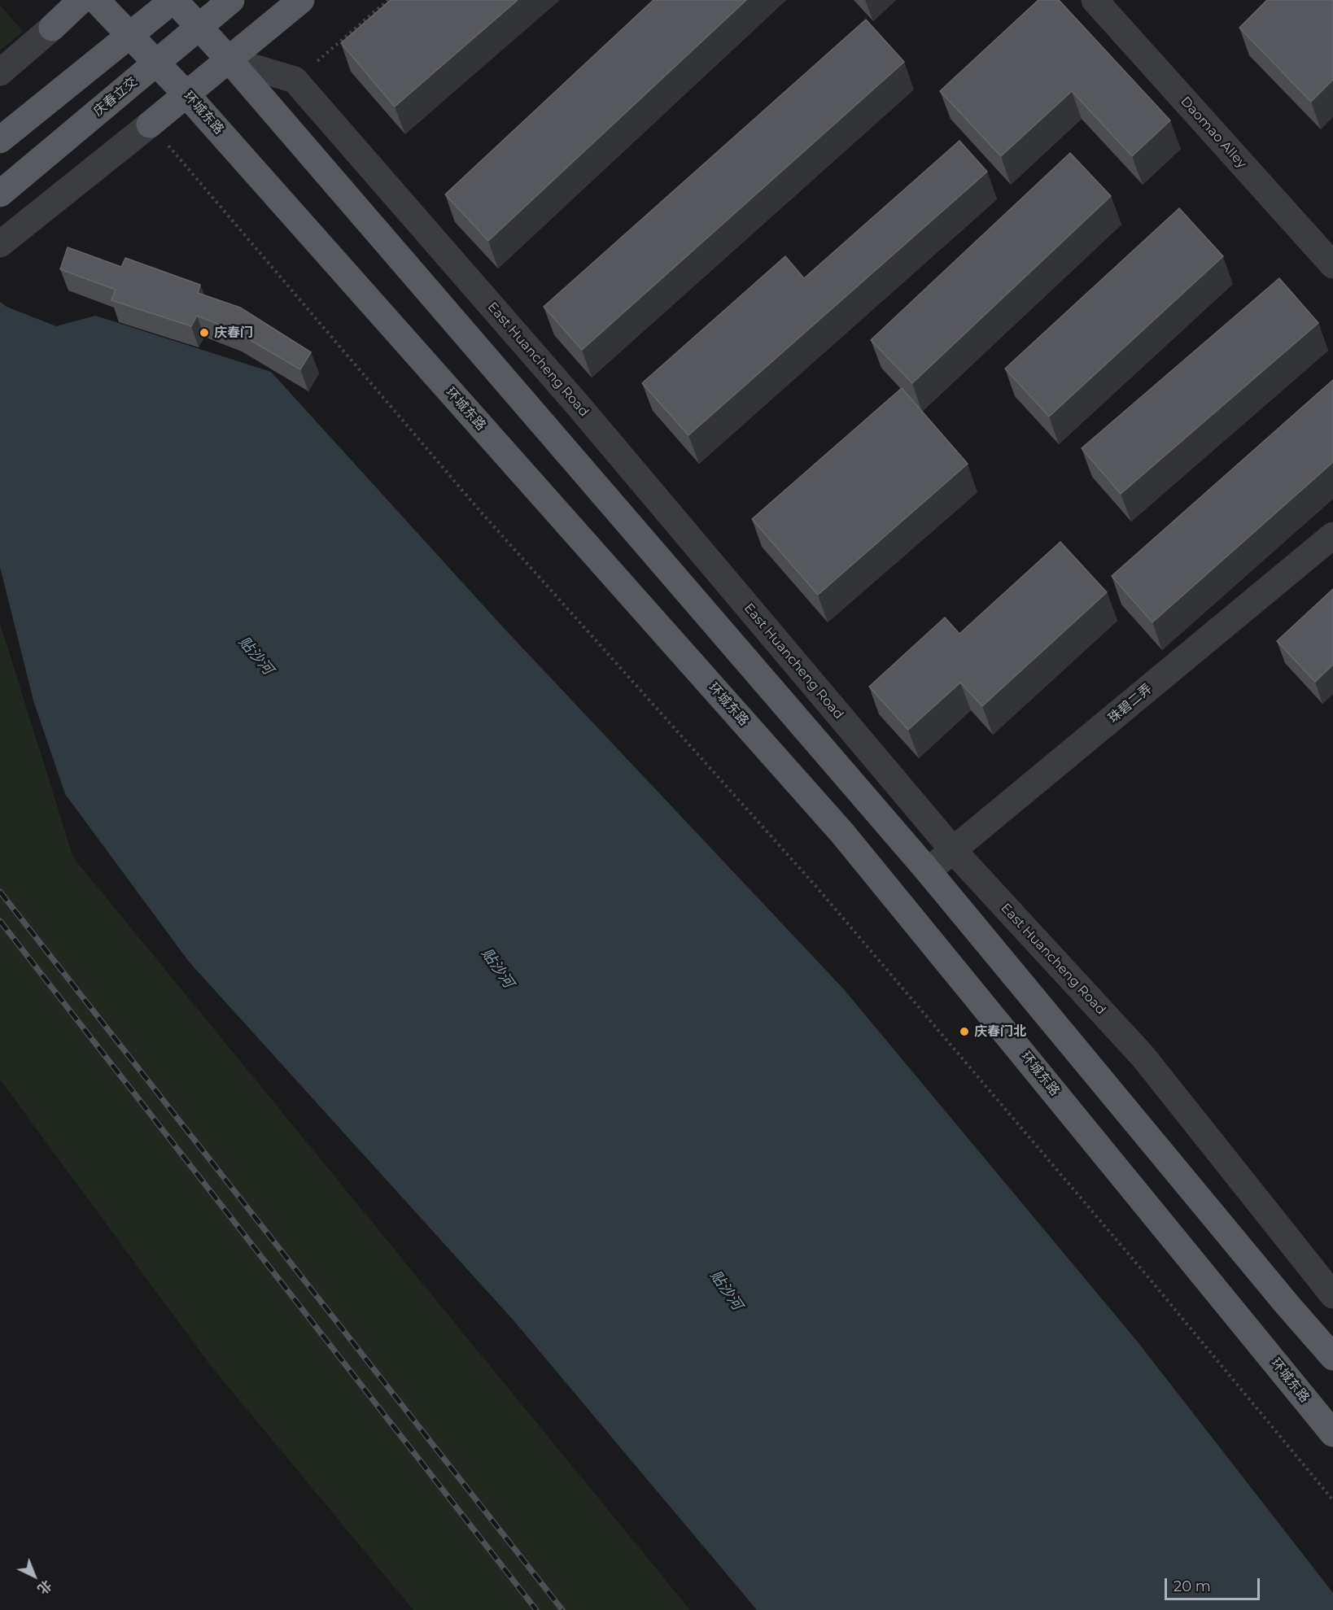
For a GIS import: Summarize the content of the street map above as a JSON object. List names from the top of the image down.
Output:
{
  "streets": {
    "main road": ["庆春立交", "环城东路"],
    "street": ["Daomao Alley", "East Huancheng Road", "珠碧二弄"]
  },
  "crossings": [
    ["East Huancheng Road", "珠碧二弄"]
  ],
  "water": ["贴沙河"],
  "places": ["庆春门", "庆春门北"],
  "scale_bar": "20 m",
  "north": "bottom right"
}
